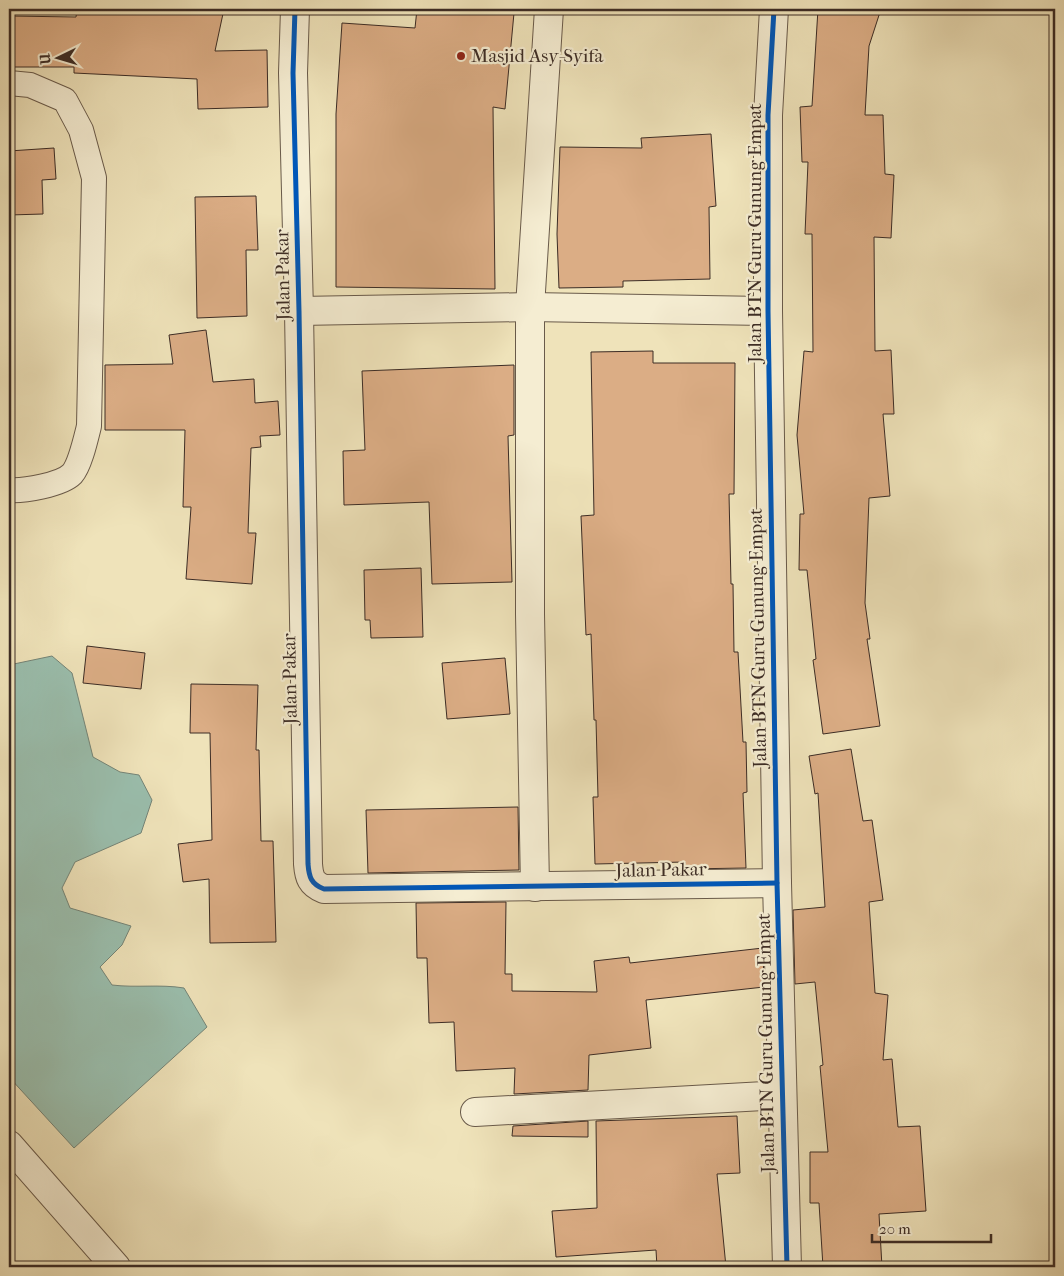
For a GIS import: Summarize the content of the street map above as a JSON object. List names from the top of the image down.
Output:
{
  "streets": {
    "street": ["Jalan BTN Guru Gunung Empat", "Jalan Pakar"]
  },
  "crossings": [
    ["Jalan BTN Guru Gunung Empat", "Jalan Pakar"]
  ],
  "places": ["Masjid Asy-Syifa"],
  "scale_bar": "20 m",
  "north": "left"
}
